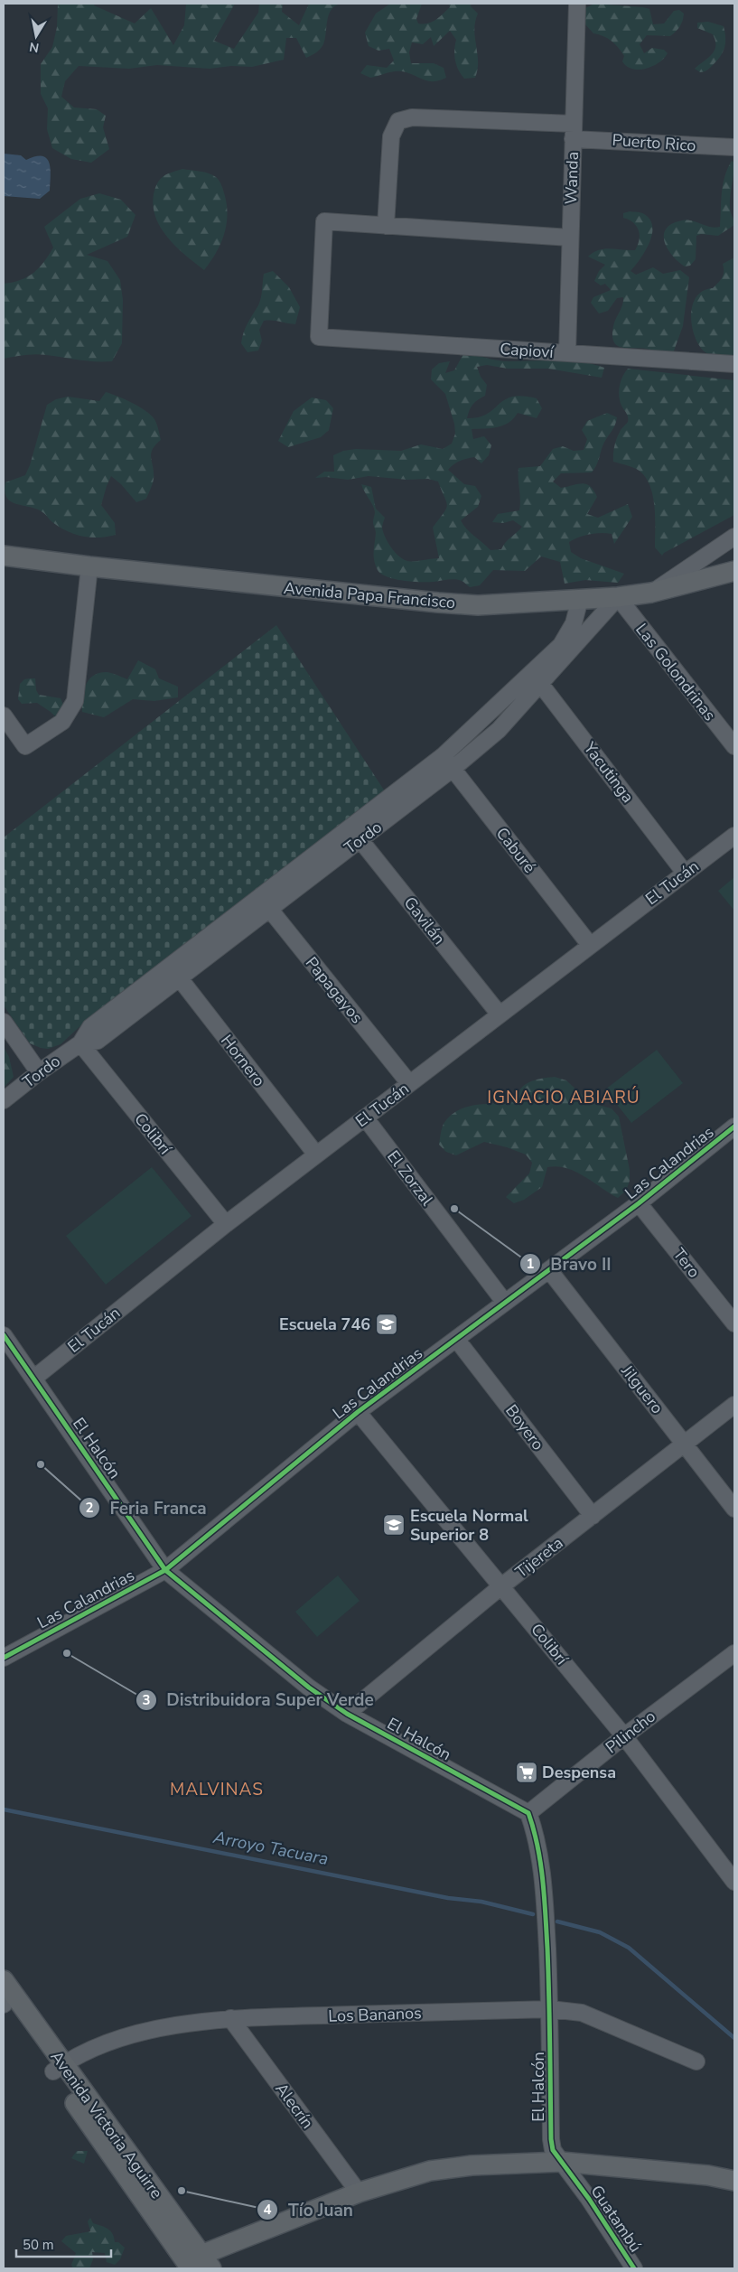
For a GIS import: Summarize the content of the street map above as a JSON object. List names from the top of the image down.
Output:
{
  "streets": {
    "main road": ["Avenida Papa Francisco", "Avenida Victoria Aguirre"],
    "street": [
      "Puerto Rico",
      "Wanda",
      "Capioví",
      "Las Golondrinas",
      "Yacutinga",
      "Tordo",
      "Caburé",
      "El Tucán",
      "Gavilán",
      "Papagayos",
      "Hornero",
      "Colibrí",
      "Las Calandrias",
      "El Zorzal",
      "Tero",
      "Jilguero",
      "Boyero",
      "El Halcón",
      "Tijereta",
      "Pilincho",
      "Los Bananos",
      "Alecrín",
      "Guatambú"
    ]
  },
  "crossings": [
    ["Puerto Rico", "Wanda"],
    ["Puerto Rico", "Capioví"],
    ["Wanda", "Capioví"],
    ["Avenida Papa Francisco", "Las Golondrinas"],
    ["Avenida Papa Francisco", "Tordo"],
    ["Las Golondrinas", "Tordo"],
    ["Yacutinga", "Tordo"],
    ["Yacutinga", "El Tucán"],
    ["Tordo", "Caburé"],
    ["Tordo", "Gavilán"],
    ["Tordo", "Papagayos"],
    ["Tordo", "Hornero"],
    ["Tordo", "Colibrí"],
    ["Caburé", "El Tucán"],
    ["El Tucán", "Gavilán"],
    ["El Tucán", "Papagayos"],
    ["El Tucán", "Hornero"],
    ["El Tucán", "Colibrí"],
    ["El Tucán", "El Zorzal"],
    ["El Tucán", "El Halcón"],
    ["Colibrí", "Las Calandrias"],
    ["Colibrí", "Tijereta"],
    ["Colibrí", "Pilincho"],
    ["Las Calandrias", "El Zorzal"],
    ["Las Calandrias", "Tero"],
    ["Las Calandrias", "Jilguero"],
    ["Las Calandrias", "Boyero"],
    ["Las Calandrias", "El Halcón"],
    ["Jilguero", "Tijereta"],
    ["Boyero", "Tijereta"],
    ["El Halcón", "Tijereta"],
    ["El Halcón", "Pilincho"],
    ["El Halcón", "Los Bananos"],
    ["El Halcón", "Guatambú"],
    ["Los Bananos", "Alecrín"],
    ["Los Bananos", "Avenida Victoria Aguirre"]
  ],
  "districts": ["IGNACIO ABIARÚ", "MALVINAS"],
  "water": ["Arroyo Tacuara"],
  "places": {
    "other": [
      "Bravo II",
      "Feria Franca",
      "Distribuidora Super Verde",
      "Tío Juan"
    ],
    "school or university": ["Escuela 746", "Escuela Normal Superior 8"],
    "supermarket": ["Despensa"]
  },
  "scale_bar": "50 m",
  "north": "bottom"
}
